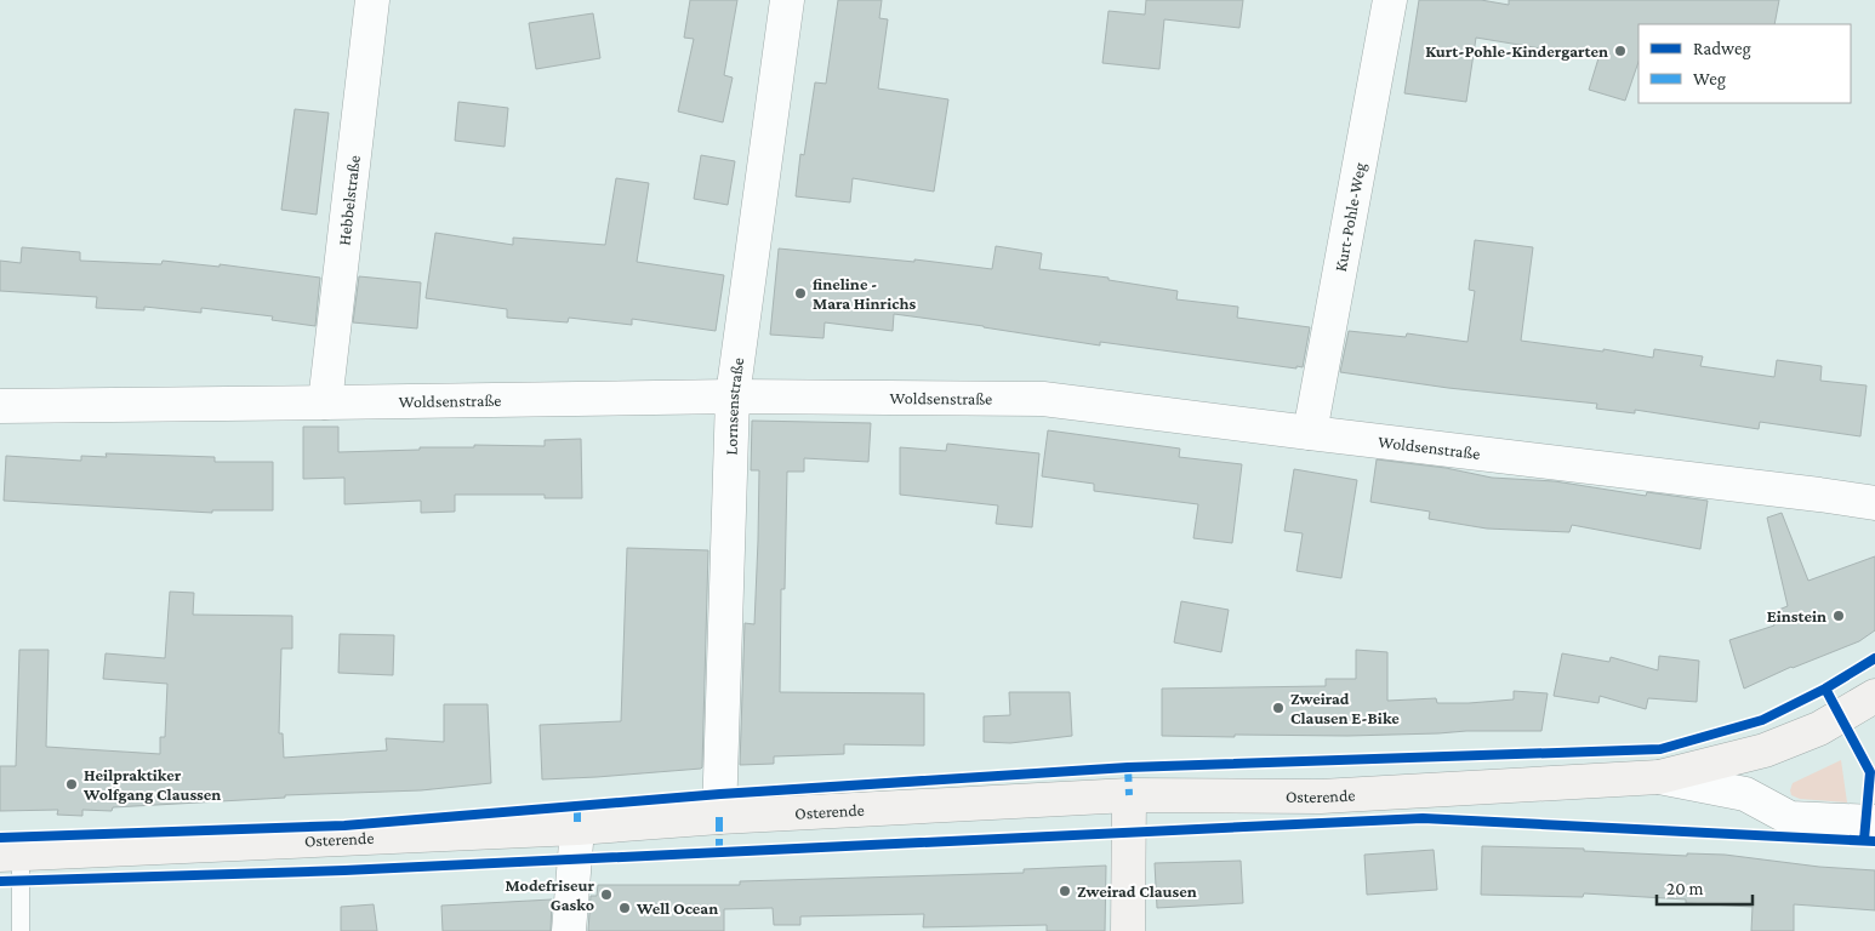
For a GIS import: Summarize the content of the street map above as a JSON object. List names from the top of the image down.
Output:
{
  "streets": {
    "main road": ["Osterende"],
    "street": [
      "Hebbelstraße",
      "Kurt-Pohle-Weg",
      "Woldsenstraße",
      "Lornsenstraße"
    ]
  },
  "crossings": [
    ["Hebbelstraße", "Woldsenstraße"],
    ["Kurt-Pohle-Weg", "Woldsenstraße"],
    ["Woldsenstraße", "Lornsenstraße"],
    ["Lornsenstraße", "Osterende"]
  ],
  "places": [
    "Kurt-Pohle-Kindergarten",
    "fineline - Mara Hinrichs",
    "Einstein",
    "Zweirad Clausen E-Bike",
    "Heilpraktiker Wolfgang Claussen",
    "Zweirad Clausen",
    "Modefriseur Gasko",
    "Well Ocean"
  ],
  "legend": ["Radweg", "Weg"],
  "scale_bar": "20 m"
}
